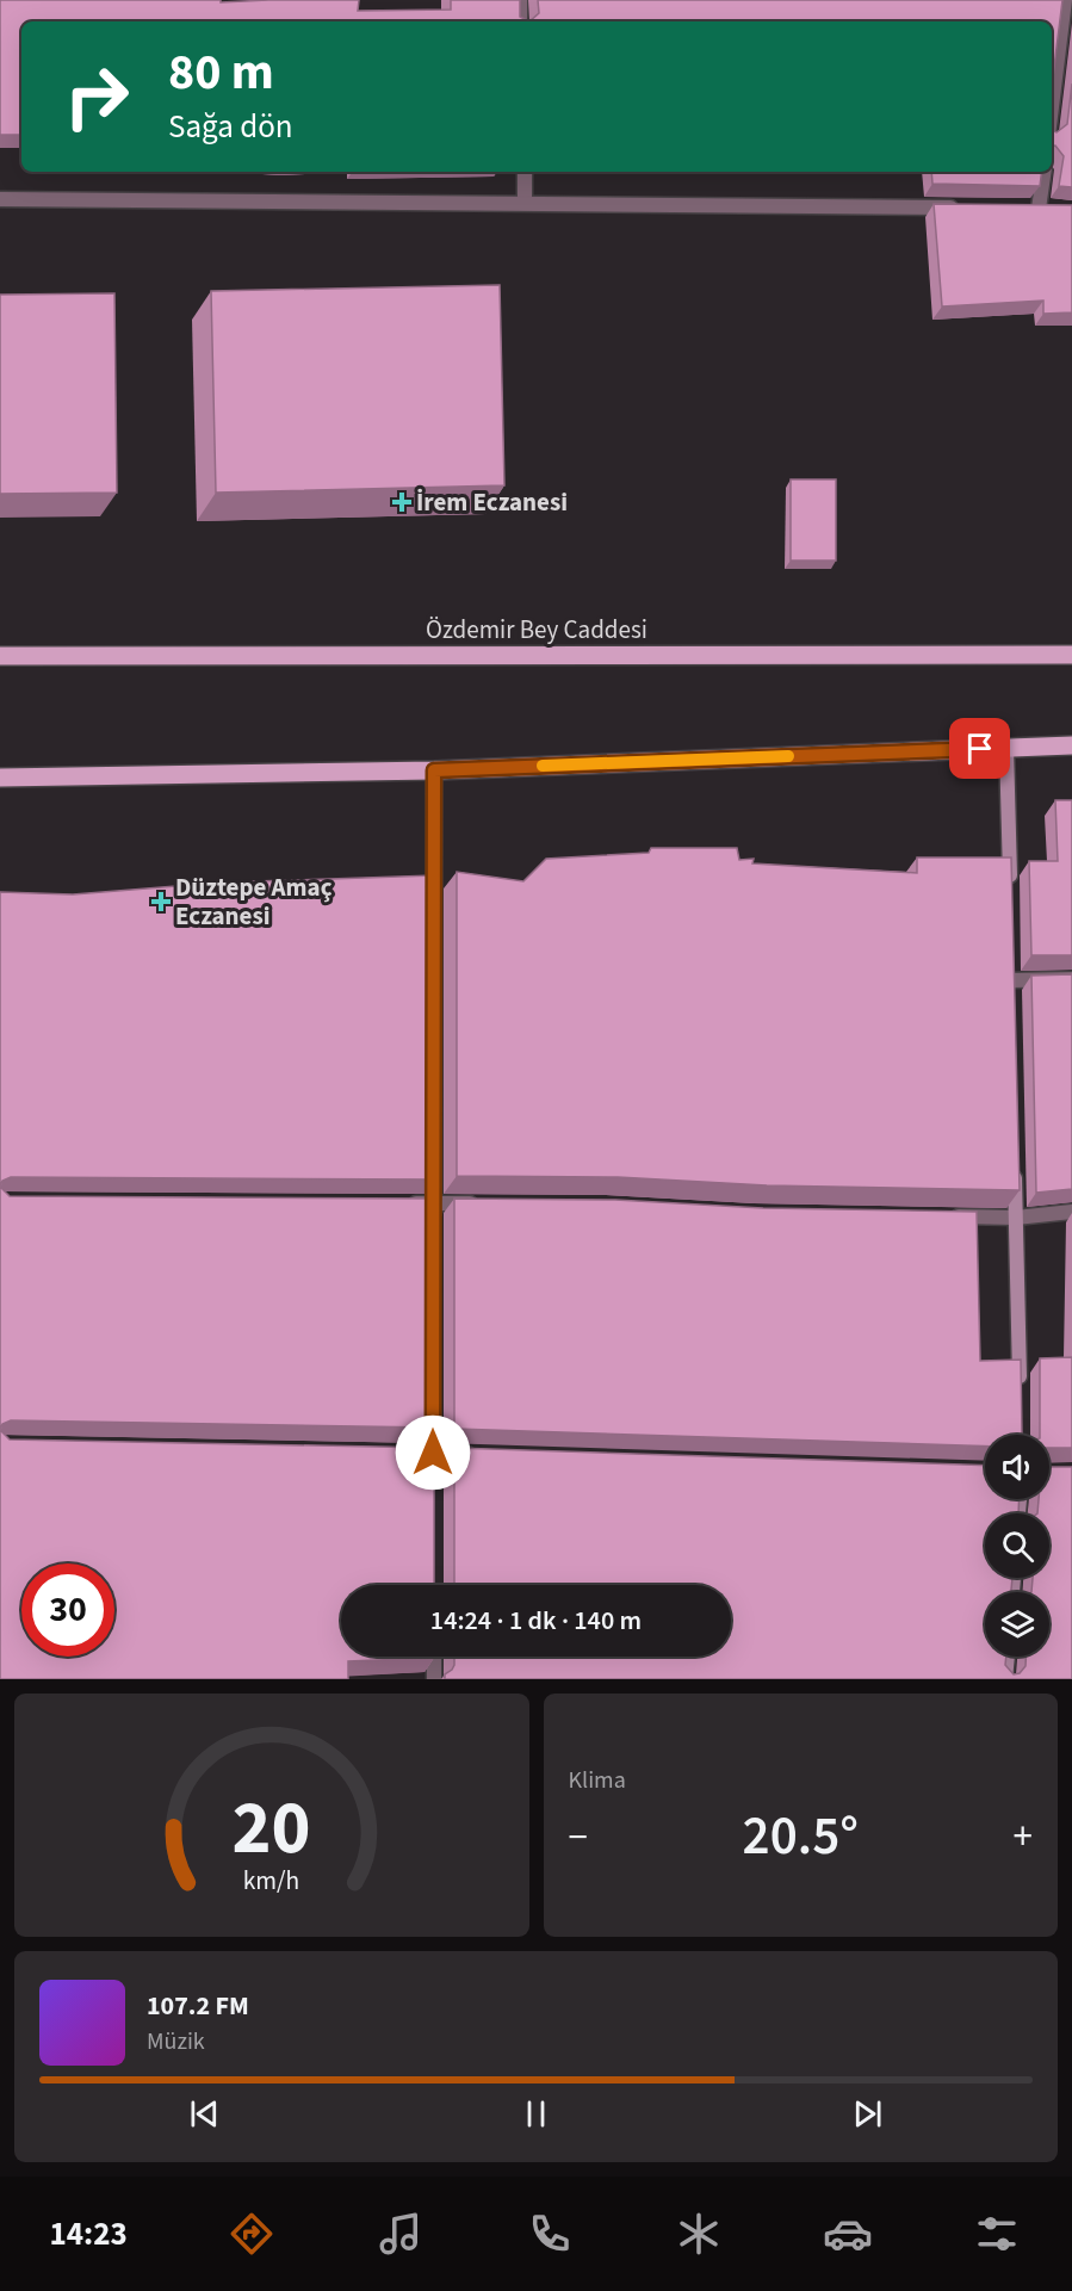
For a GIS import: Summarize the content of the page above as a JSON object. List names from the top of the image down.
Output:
{
  "streets": {
    "main road": ["Özdemir Bey Caddesi"]
  },
  "places": {
    "health": ["İrem Eczanesi", "Düztepe Amaç Eczanesi"]
  },
  "page": {
    "turn": ["80 m", "Sağa dön"],
    "limit": "30",
    "trip": "14:24 · 1 dk · 140 m",
    "tile": "Klima",
    "heat": ["−", "20.5°", "+"],
    "song": ["107.2 FM", "Müzik"],
    "tabs": "14:23",
    "gauge": ["20", "km/h"]
  }
}
